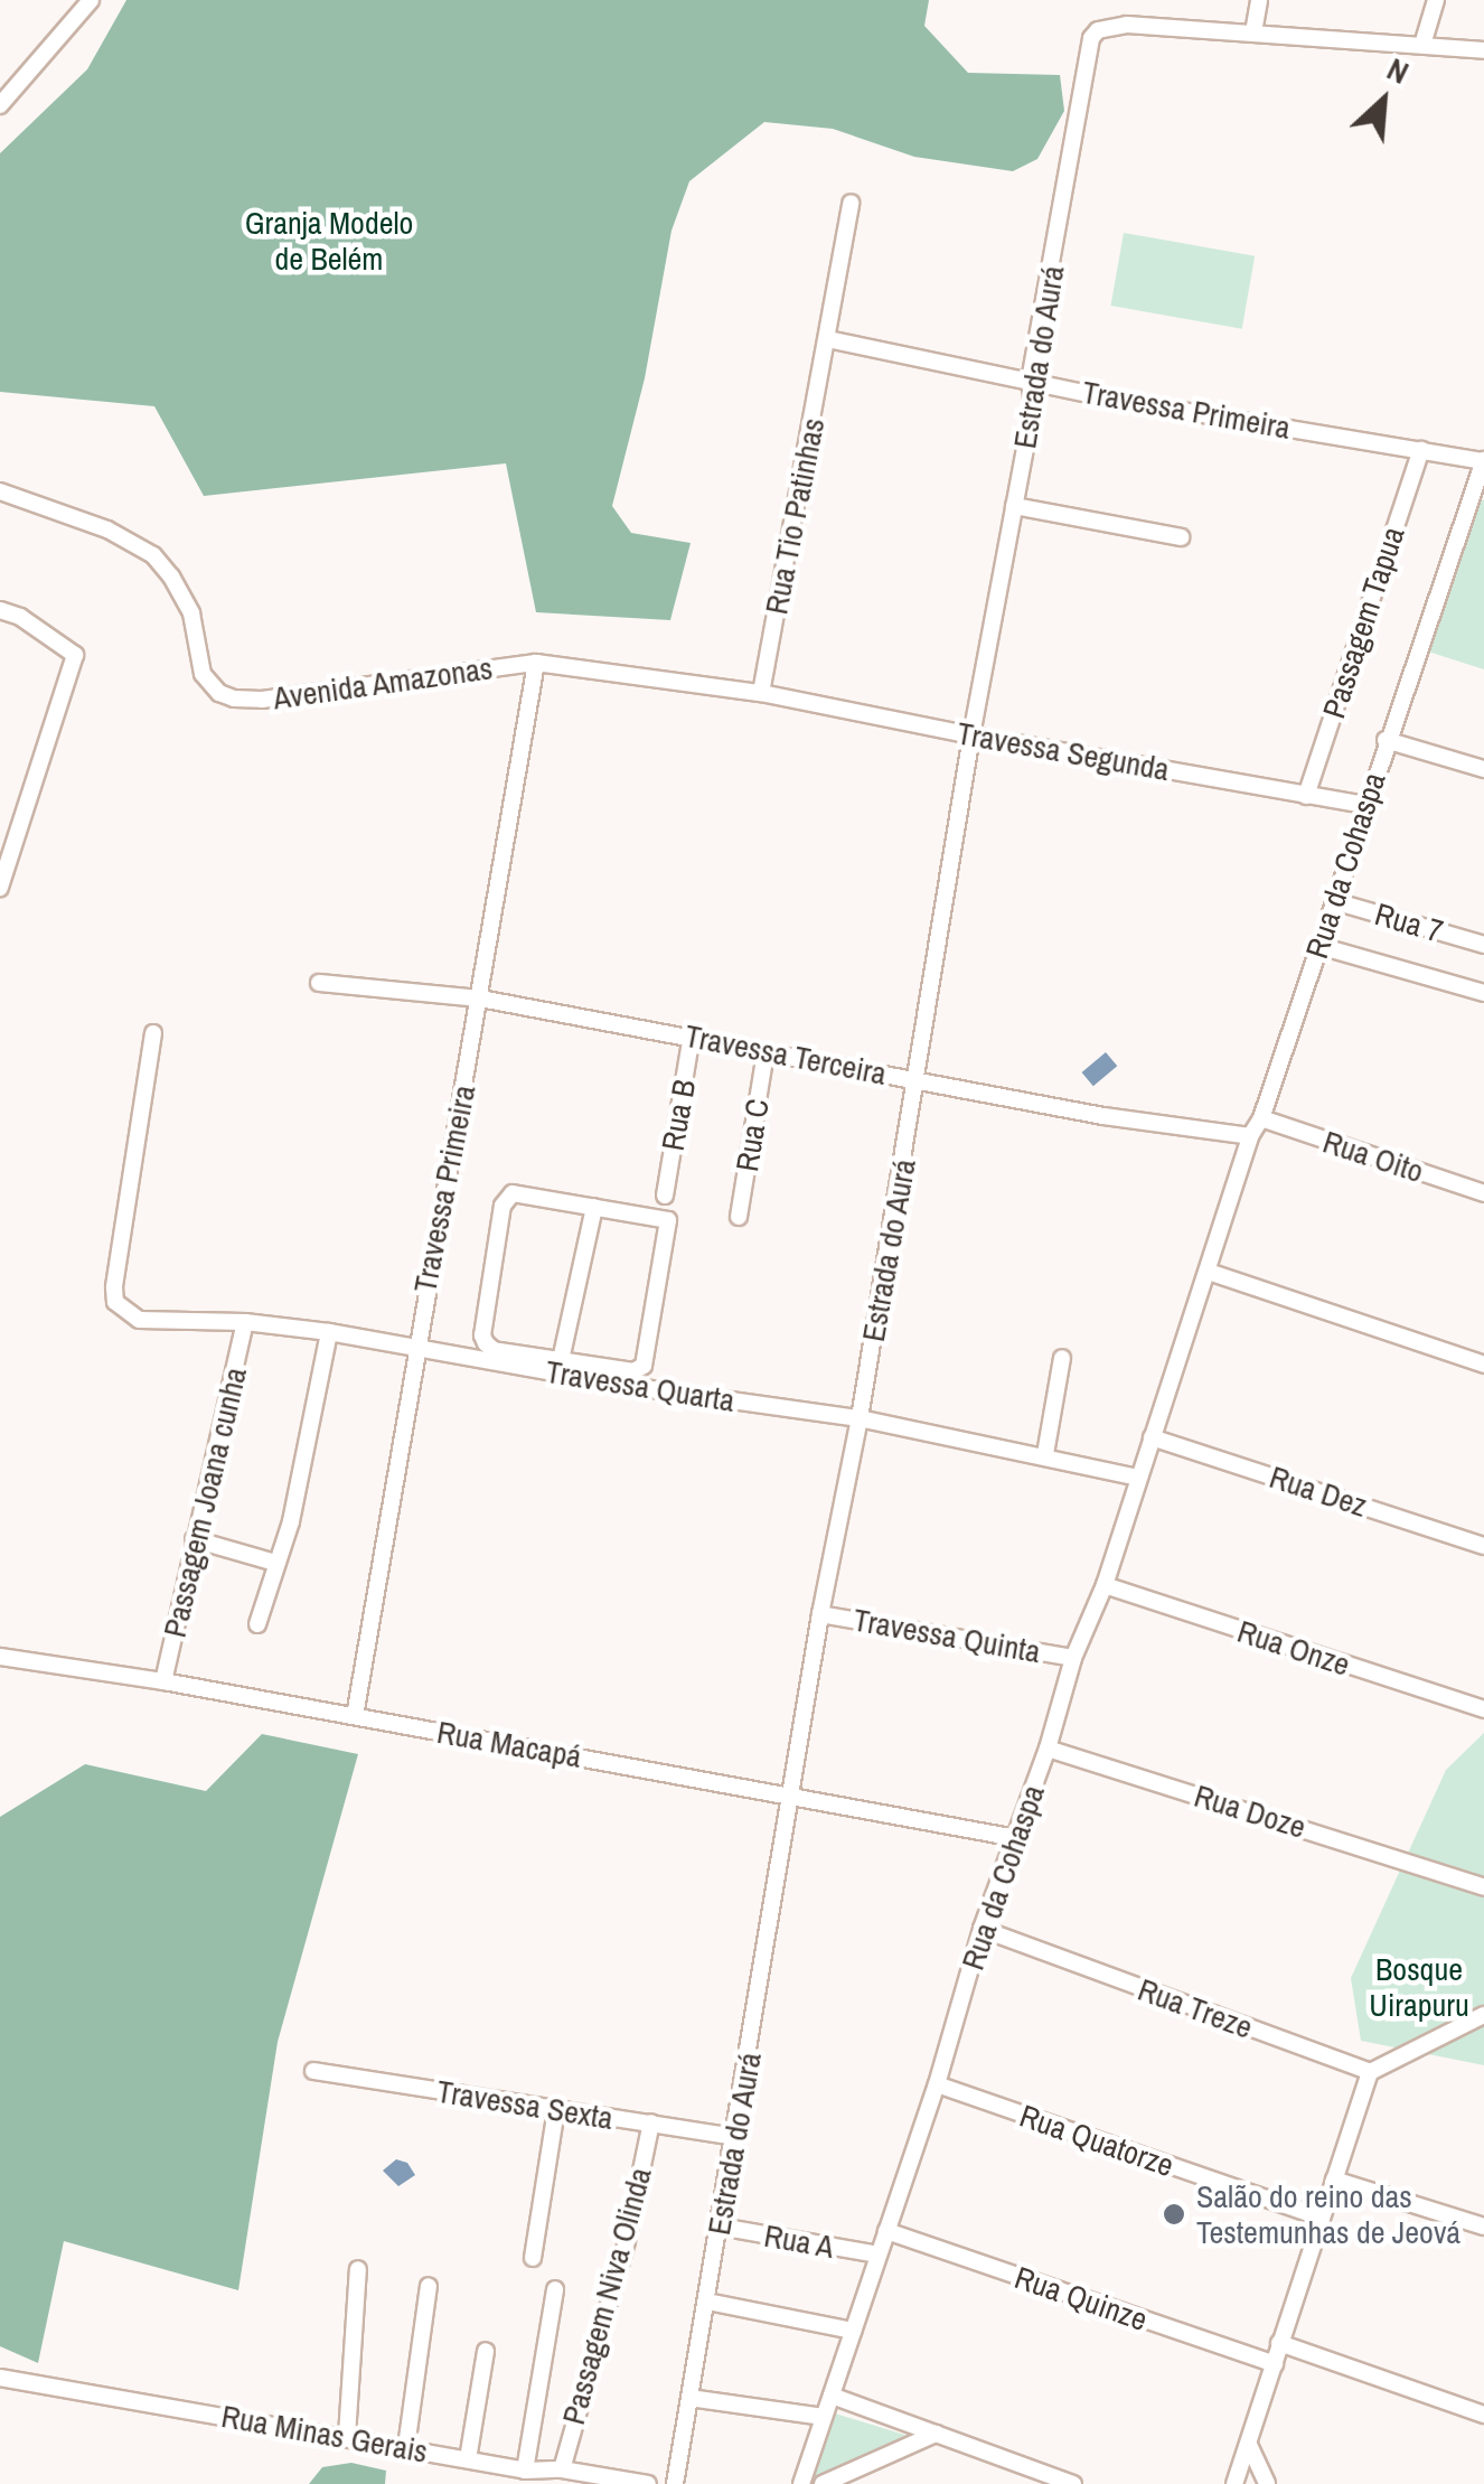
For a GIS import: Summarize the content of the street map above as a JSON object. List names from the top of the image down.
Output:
{
  "streets": {
    "street": [
      "Estrada do Aurá",
      "Travessa Primeira",
      "Rua Tio Patinhas",
      "Passagem Tapua",
      "Avenida Amazonas",
      "Travessa Segunda",
      "Rua da Cohaspa",
      "Rua 7",
      "Travessa Terceira",
      "Rua B",
      "Rua C",
      "Rua Oito",
      "Travessa Quarta",
      "Rua Dez",
      "Passagem Joana cunha",
      "Travessa Quinta",
      "Rua Onze",
      "Rua Macapá",
      "Rua Doze",
      "Rua Treze",
      "Travessa Sexta",
      "Rua Quatorze",
      "Rua A",
      "Passagem Niva Olinda",
      "Rua Quinze",
      "Rua Minas Gerais"
    ]
  },
  "crossings": [
    ["Estrada do Aurá", "Travessa Primeira"],
    ["Estrada do Aurá", "Travessa Segunda"],
    ["Estrada do Aurá", "Travessa Terceira"],
    ["Estrada do Aurá", "Travessa Quarta"],
    ["Estrada do Aurá", "Travessa Quinta"],
    ["Estrada do Aurá", "Rua Macapá"],
    ["Estrada do Aurá", "Travessa Sexta"],
    ["Estrada do Aurá", "Rua A"],
    ["Travessa Primeira", "Rua Tio Patinhas"],
    ["Travessa Primeira", "Passagem Tapua"],
    ["Travessa Primeira", "Avenida Amazonas"],
    ["Travessa Primeira", "Rua da Cohaspa"],
    ["Travessa Primeira", "Travessa Terceira"],
    ["Travessa Primeira", "Travessa Quarta"],
    ["Travessa Primeira", "Rua Macapá"],
    ["Rua Tio Patinhas", "Avenida Amazonas"],
    ["Rua Tio Patinhas", "Travessa Segunda"],
    ["Passagem Tapua", "Travessa Segunda"],
    ["Avenida Amazonas", "Travessa Segunda"],
    ["Travessa Segunda", "Rua da Cohaspa"],
    ["Rua da Cohaspa", "Rua 7"],
    ["Rua da Cohaspa", "Travessa Terceira"],
    ["Rua da Cohaspa", "Rua Oito"],
    ["Rua da Cohaspa", "Travessa Quarta"],
    ["Rua da Cohaspa", "Rua Dez"],
    ["Rua da Cohaspa", "Travessa Quinta"],
    ["Rua da Cohaspa", "Rua Onze"],
    ["Rua da Cohaspa", "Rua Macapá"],
    ["Rua da Cohaspa", "Rua Doze"],
    ["Rua da Cohaspa", "Rua Treze"],
    ["Rua da Cohaspa", "Rua Quatorze"],
    ["Rua da Cohaspa", "Rua A"],
    ["Rua da Cohaspa", "Rua Quinze"],
    ["Travessa Terceira", "Rua B"],
    ["Travessa Terceira", "Rua C"],
    ["Travessa Quarta", "Passagem Joana cunha"],
    ["Passagem Joana cunha", "Rua Macapá"],
    ["Travessa Sexta", "Passagem Niva Olinda"],
    ["Passagem Niva Olinda", "Rua Minas Gerais"]
  ],
  "parks": ["Granja Modelo de Belém", "Bosque Uirapuru"],
  "places": ["Salão do reino das Testemunhas de Jeová"],
  "north": "top right"
}
